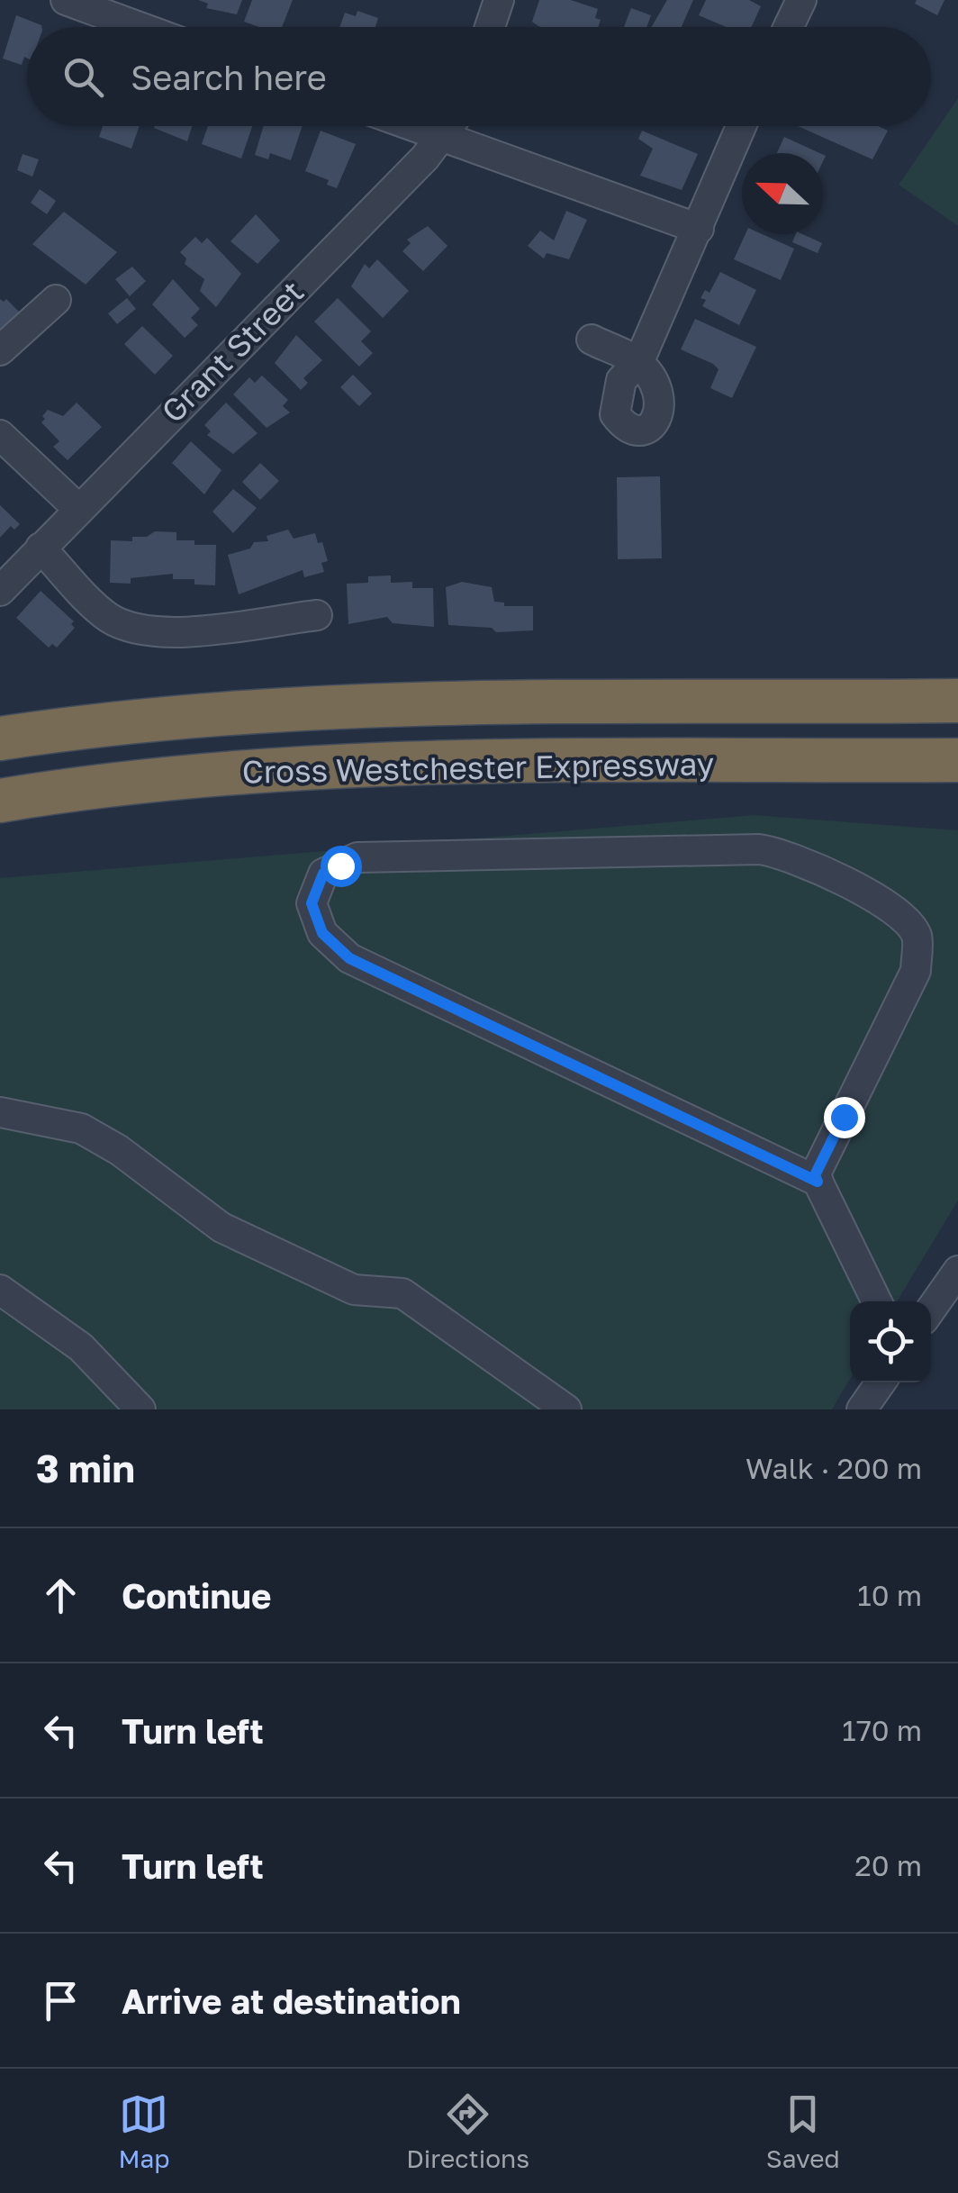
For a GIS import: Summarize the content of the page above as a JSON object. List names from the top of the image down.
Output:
{
  "streets": {
    "highway": ["Cross Westchester Expressway"],
    "street": ["Grant Street"]
  },
  "north": "left",
  "page": {
    "search": "Search here",
    "heading": ["3 min", "Walk · 200 m"],
    "list": [
      ["Continue", "10 m"],
      ["Turn left", "170 m"],
      ["Turn left", "20 m"],
      "Arrive at destination"
    ],
    "nav": ["Map", "Directions", "Saved"]
  }
}
